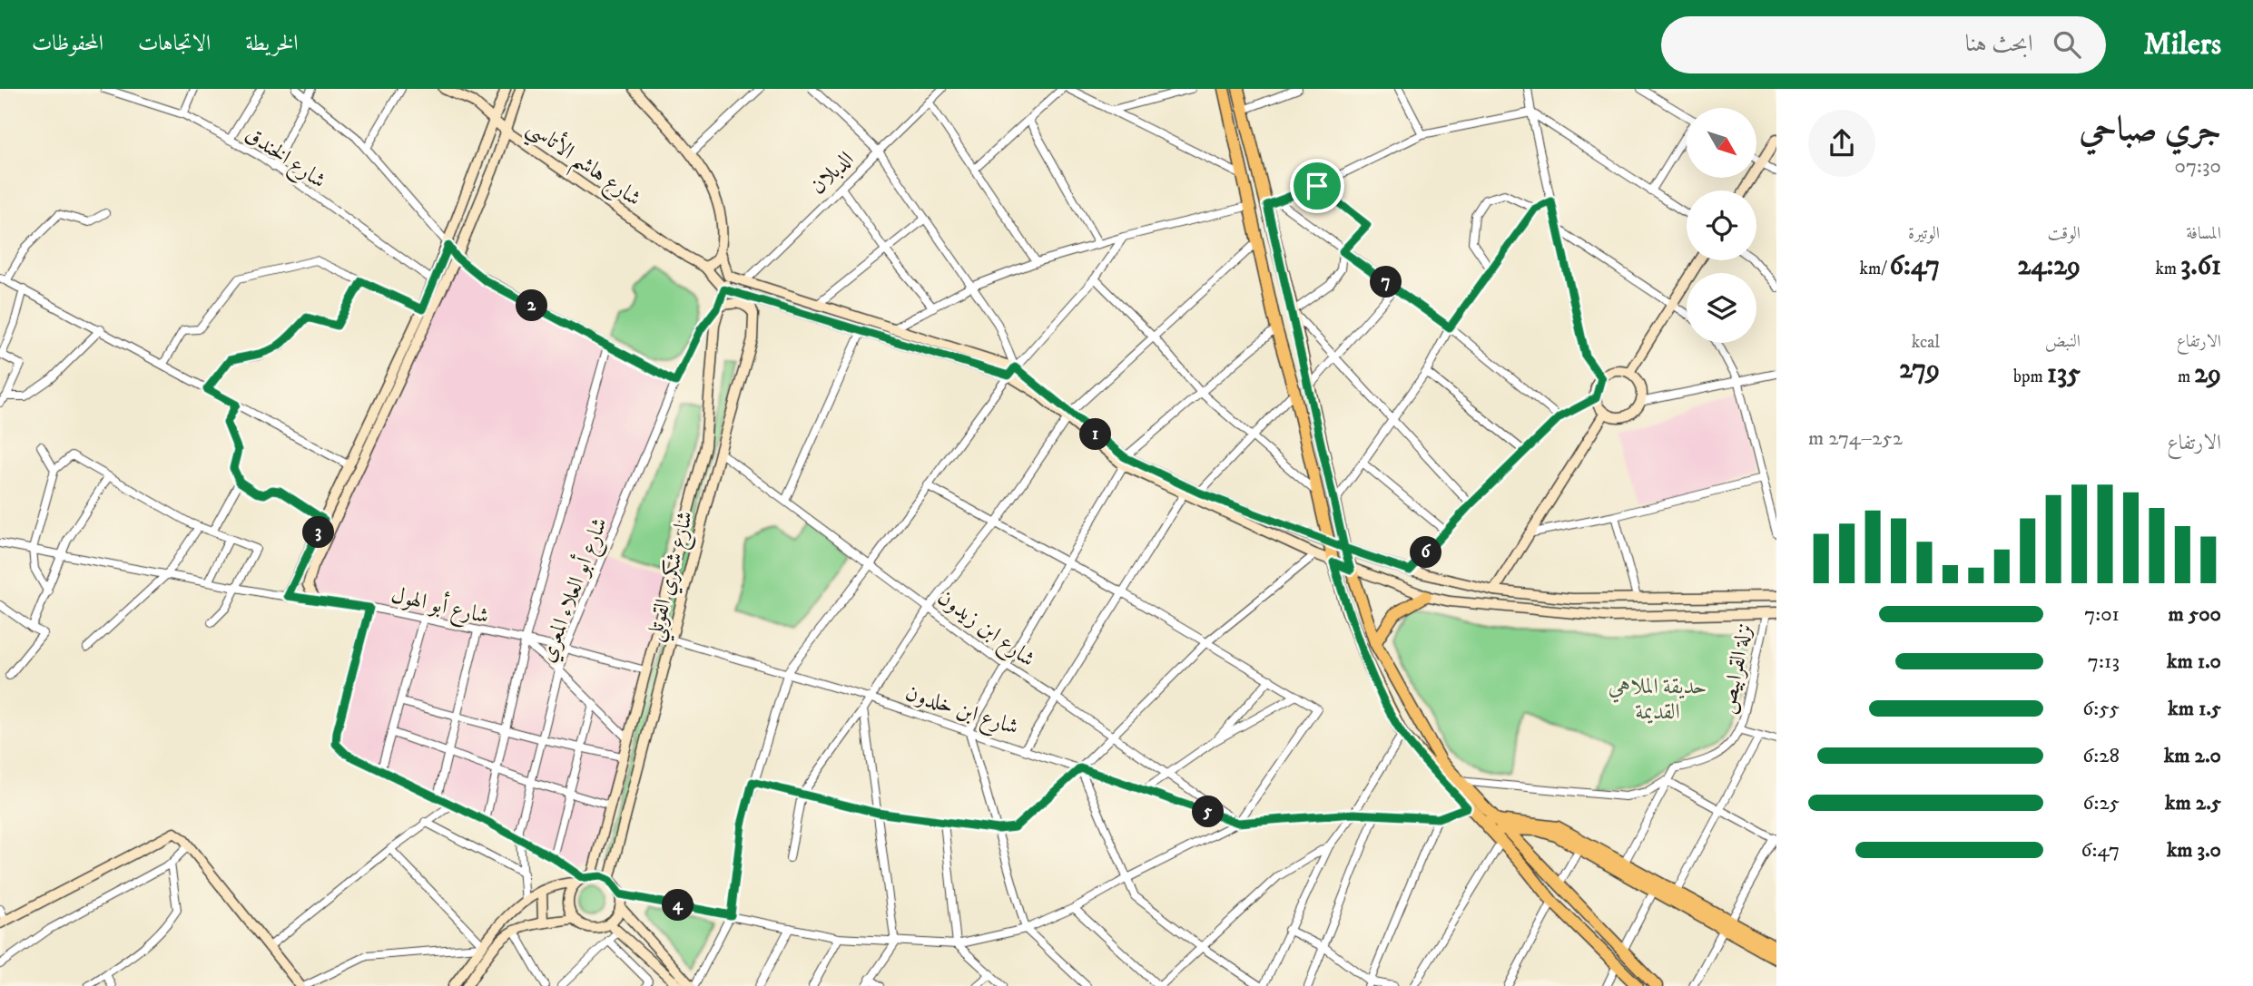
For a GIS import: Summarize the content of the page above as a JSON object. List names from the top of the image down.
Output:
{
  "streets": {
    "main road": ["شارع هاشم الأتاسي", "شارع شكري القوتلي"],
    "street": [
      "شارع الخندق",
      "الدبلان",
      "شارع أبو العلاء المعري",
      "شارع أبو الهول",
      "شارع ابن زيدون",
      "نزلة القرابيص",
      "شارع ابن خلدون"
    ]
  },
  "crossings": [
    ["شارع هاشم الأتاسي", "شارع شكري القوتلي"],
    ["الدبلان", "شارع شكري القوتلي"],
    ["شارع شكري القوتلي", "شارع أبو العلاء المعري"],
    ["شارع شكري القوتلي", "شارع أبو الهول"],
    ["شارع شكري القوتلي", "شارع ابن زيدون"],
    ["شارع شكري القوتلي", "شارع ابن خلدون"],
    ["شارع أبو العلاء المعري", "شارع أبو الهول"],
    ["شارع ابن زيدون", "شارع ابن خلدون"]
  ],
  "parks": ["حديقة الملاهي القديمة"],
  "north": "bottom right",
  "page": {
    "header": "Milers",
    "search": "ابحث هنا",
    "nav": ["الخريطة", "الاتجاهات", "المحفوظات"],
    "heading": ["جري صباحي", "07:30"],
    "stats": [
      ["المسافة", "3.61 km"],
      ["الوقت", "24:29"],
      ["الوتيرة", "6:47 /km"],
      ["الارتفاع", "29 m"],
      ["النبض", "135 bpm"],
      ["kcal", "279"]
    ],
    "pins": [
      "7",
      "2",
      "1",
      "3",
      "6",
      "5",
      "4"
    ],
    "chart": ["الارتفاع", "252–274 m"],
    "list": [
      {
        "name": "500 m",
        "note": "7:01"
      },
      {
        "name": "1.0 km",
        "note": "7:13"
      },
      {
        "name": "1.5 km",
        "note": "6:55"
      },
      {
        "name": "2.0 km",
        "note": "6:28"
      },
      {
        "name": "2.5 km",
        "note": "6:25"
      },
      {
        "name": "3.0 km",
        "note": "6:47"
      }
    ]
  }
}
